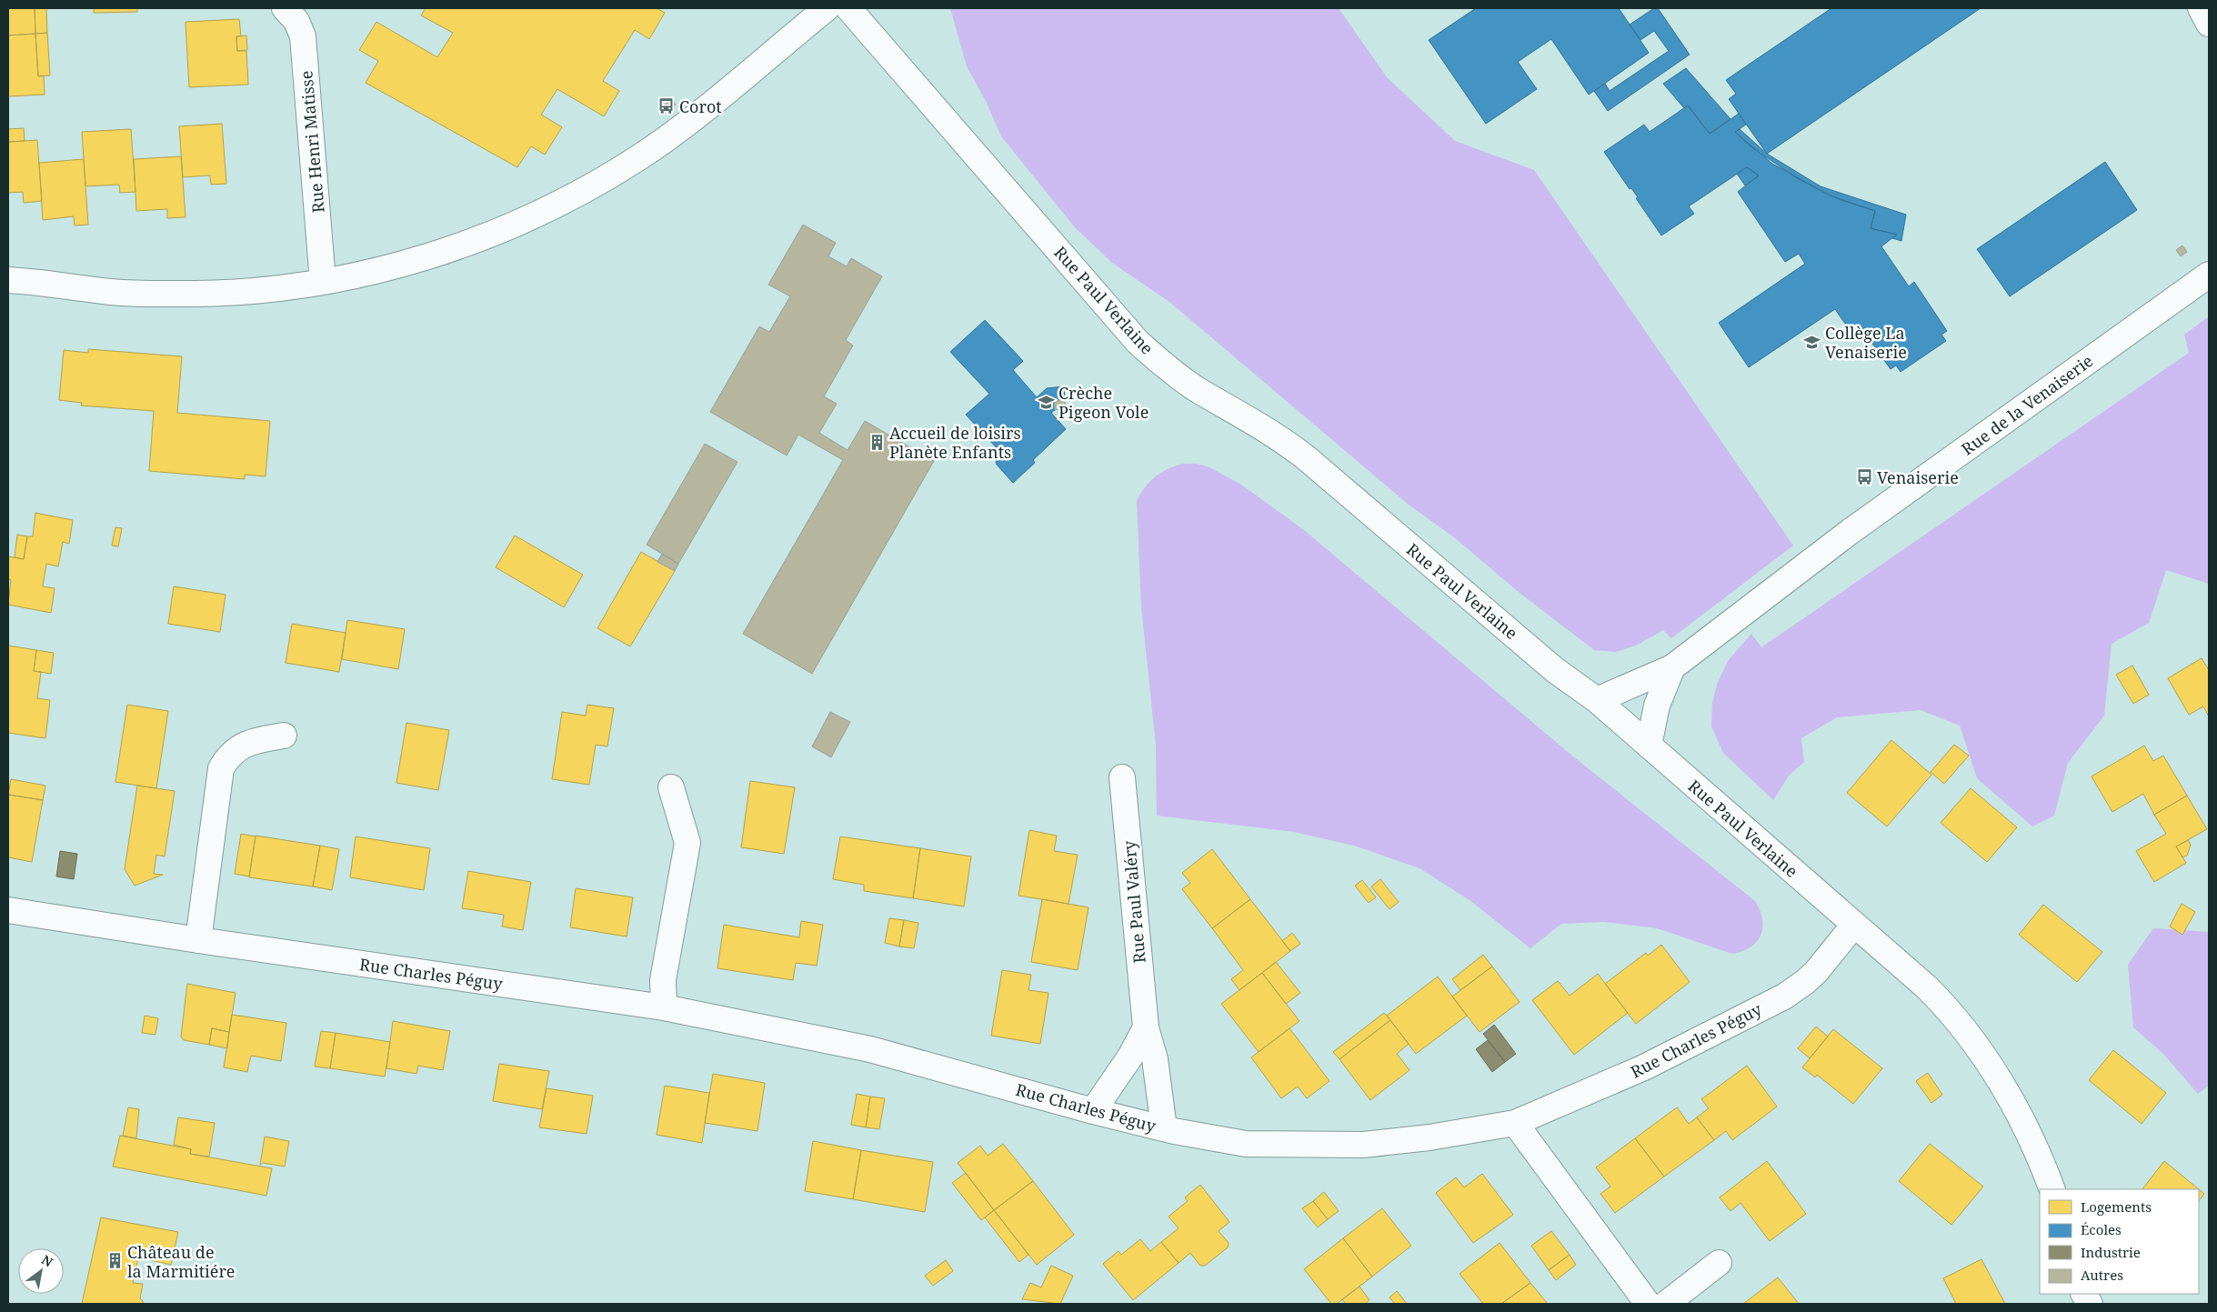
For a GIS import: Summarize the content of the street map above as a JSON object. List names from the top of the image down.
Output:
{
  "streets": {
    "street": [
      "Rue Henri Matisse",
      "Rue Paul Verlaine",
      "Rue de la Venaiserie",
      "Rue Paul Valéry",
      "Rue Charles Péguy"
    ]
  },
  "crossings": [
    ["Rue Paul Verlaine", "Rue de la Venaiserie"],
    ["Rue Paul Verlaine", "Rue Charles Péguy"],
    ["Rue Paul Valéry", "Rue Charles Péguy"]
  ],
  "places": {
    "bus stop": ["Corot", "Venaiserie"],
    "school or university": ["Collège La Venaiserie", "Crèche Pigeon Vole"],
    "building": ["Accueil de loisirs Planète Enfants", "Château de la Marmitiére"]
  },
  "legend": [
    "Logements",
    "Écoles",
    "Industrie",
    "Autres"
  ],
  "north": "top right"
}
